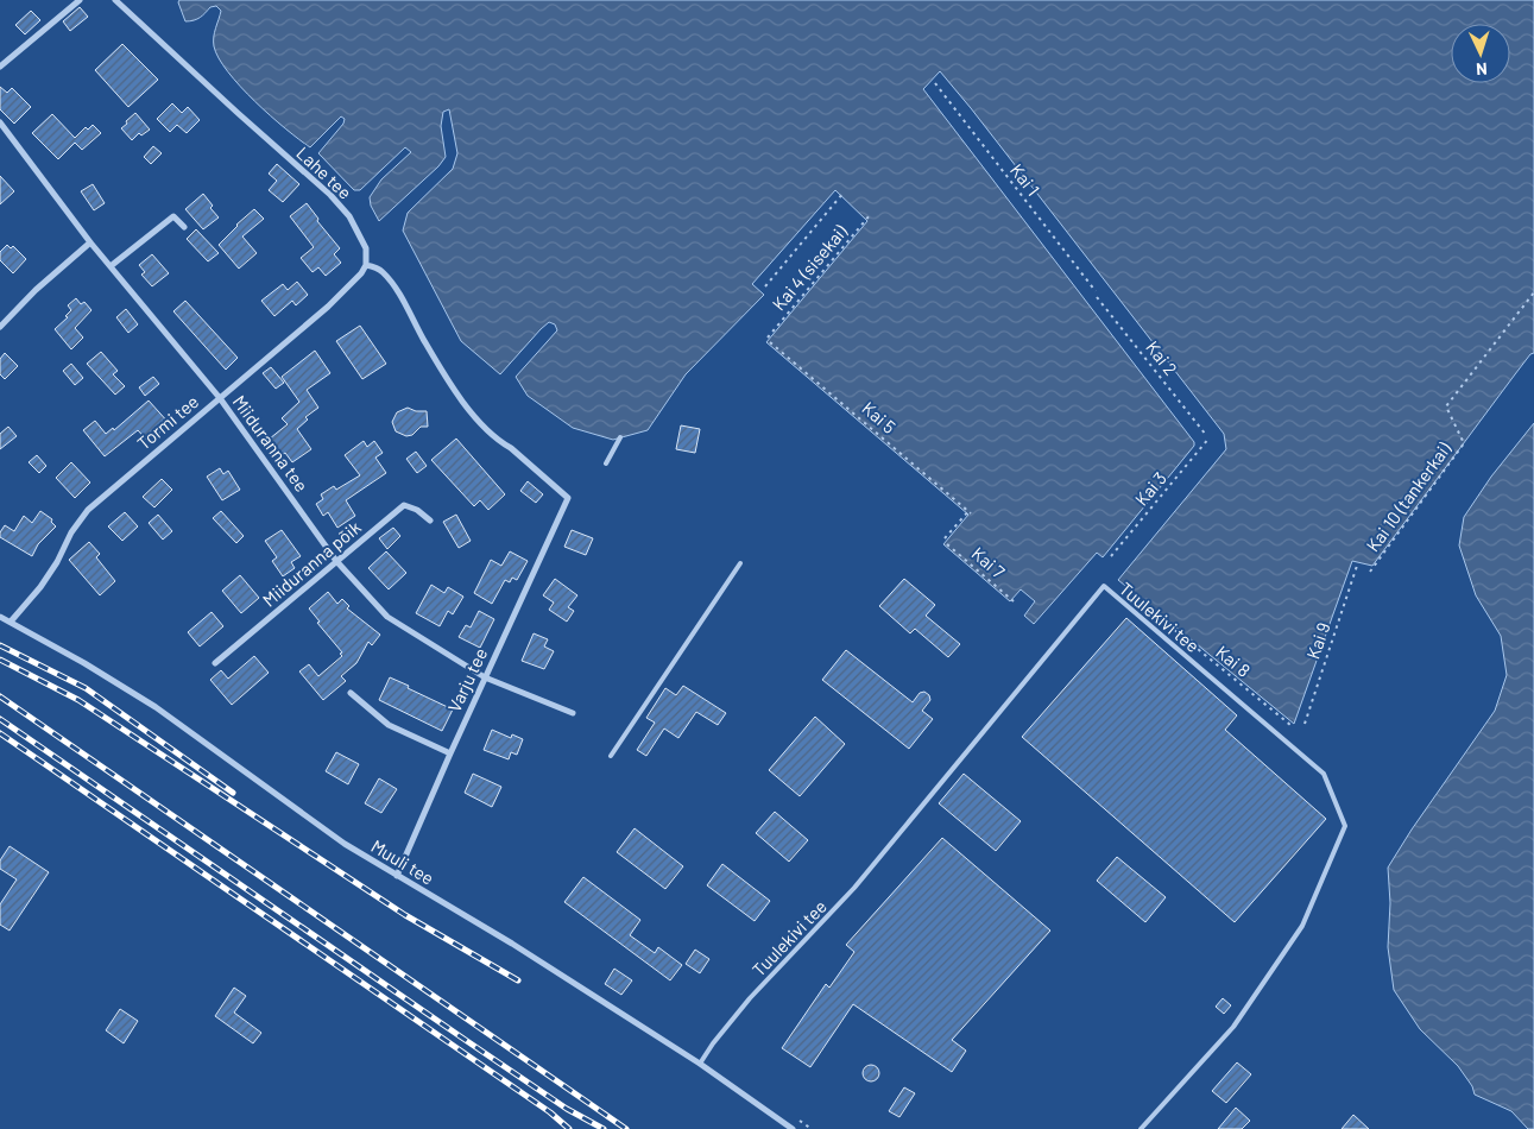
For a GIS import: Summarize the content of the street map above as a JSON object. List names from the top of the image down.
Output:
{
  "streets": {
    "street": [
      "Lahe tee",
      "Tormi tee",
      "Miiduranna tee",
      "Miiduranna põik",
      "Varju tee",
      "Muuli tee"
    ],
    "lane": ["Tuulekivi tee"],
    "path": [
      "Kai 1",
      "Kai 4 (sisekai)",
      "Kai 2",
      "Kai 5",
      "Kai 3",
      "Kai 10 (tankerkai)",
      "Kai 7",
      "Kai 9",
      "Kai 8"
    ]
  },
  "crossings": [
    ["Lahe tee", "Tormi tee"],
    ["Lahe tee", "Varju tee"],
    ["Tormi tee", "Miiduranna tee"],
    ["Tormi tee", "Varju tee"],
    ["Tormi tee", "Muuli tee"],
    ["Miiduranna tee", "Miiduranna põik"],
    ["Miiduranna tee", "Varju tee"],
    ["Tuulekivi tee", "Muuli tee"],
    ["Varju tee", "Muuli tee"]
  ],
  "north": "bottom"
}
